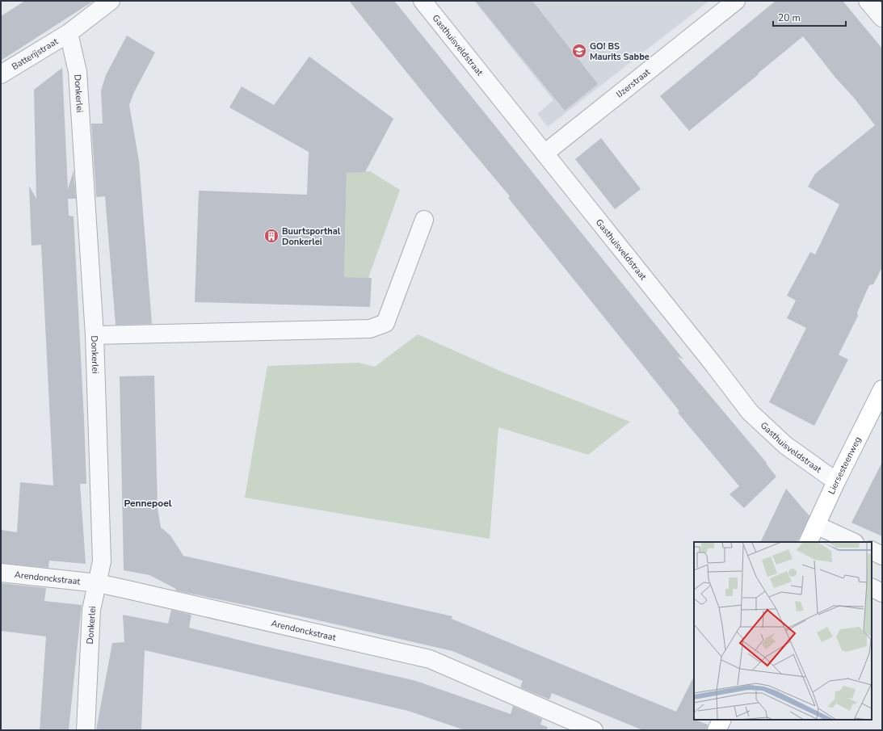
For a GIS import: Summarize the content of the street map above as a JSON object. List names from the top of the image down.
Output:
{
  "streets": {
    "main road": ["Liersesteenweg"],
    "street": [
      "Gasthuisveldstraat",
      "Batterijstraat",
      "IJzerstraat",
      "Donkerlei",
      "Arendonckstraat"
    ]
  },
  "crossings": [
    ["Gasthuisveldstraat", "IJzerstraat"],
    ["Gasthuisveldstraat", "Liersesteenweg"],
    ["Batterijstraat", "Donkerlei"],
    ["Donkerlei", "Arendonckstraat"]
  ],
  "districts": ["Pennepoel"],
  "places": {
    "school or university": ["GO! BS Maurits Sabbe"],
    "building": ["Buurtsporthal Donkerlei"]
  },
  "scale_bar": "20 m"
}
